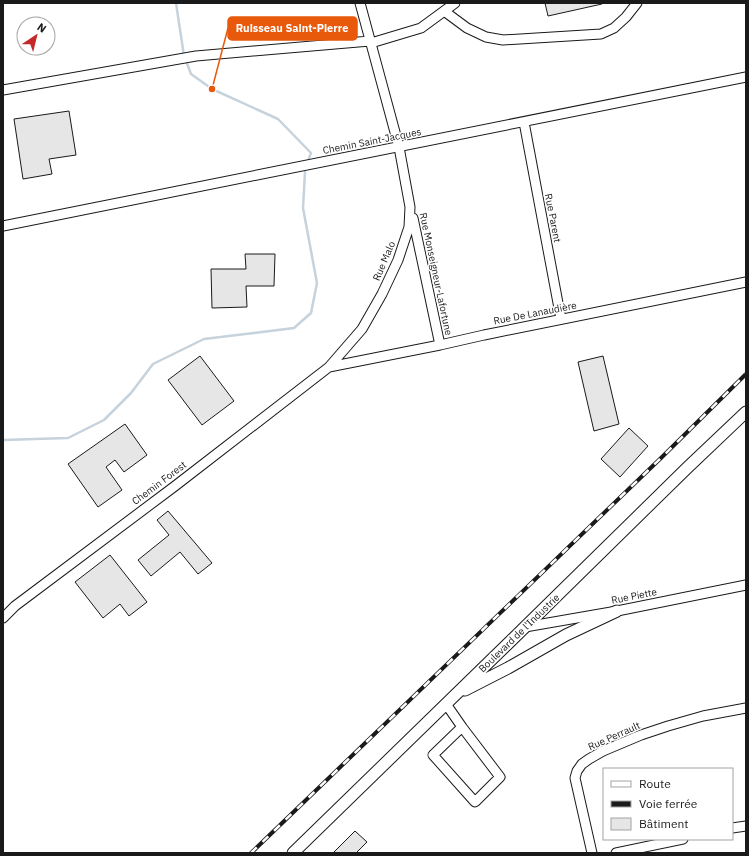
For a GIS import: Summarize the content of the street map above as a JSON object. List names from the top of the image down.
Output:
{
  "streets": {
    "main road": ["Boulevard de l'Industrie"],
    "street": [
      "Chemin Saint-Jacques",
      "Rue Parent",
      "Rue Malo",
      "Rue Monseigneur-Lafortune",
      "Rue De Lanaudière",
      "Chemin Forest",
      "Rue Piette",
      "Rue Perrault"
    ]
  },
  "crossings": [
    ["Chemin Saint-Jacques", "Rue Parent"],
    ["Chemin Saint-Jacques", "Rue Malo"],
    ["Rue Parent", "Rue De Lanaudière"],
    ["Rue Malo", "Rue Monseigneur-Lafortune"],
    ["Rue Malo", "Rue De Lanaudière"],
    ["Rue Malo", "Chemin Forest"],
    ["Rue Monseigneur-Lafortune", "Rue De Lanaudière"],
    ["Rue De Lanaudière", "Chemin Forest"],
    ["Rue Piette", "Boulevard de l'Industrie"]
  ],
  "places": ["Ruisseau Saint-Pierre"],
  "legend": ["Route", "Voie ferrée", "Bâtiment"],
  "north": "top right"
}
